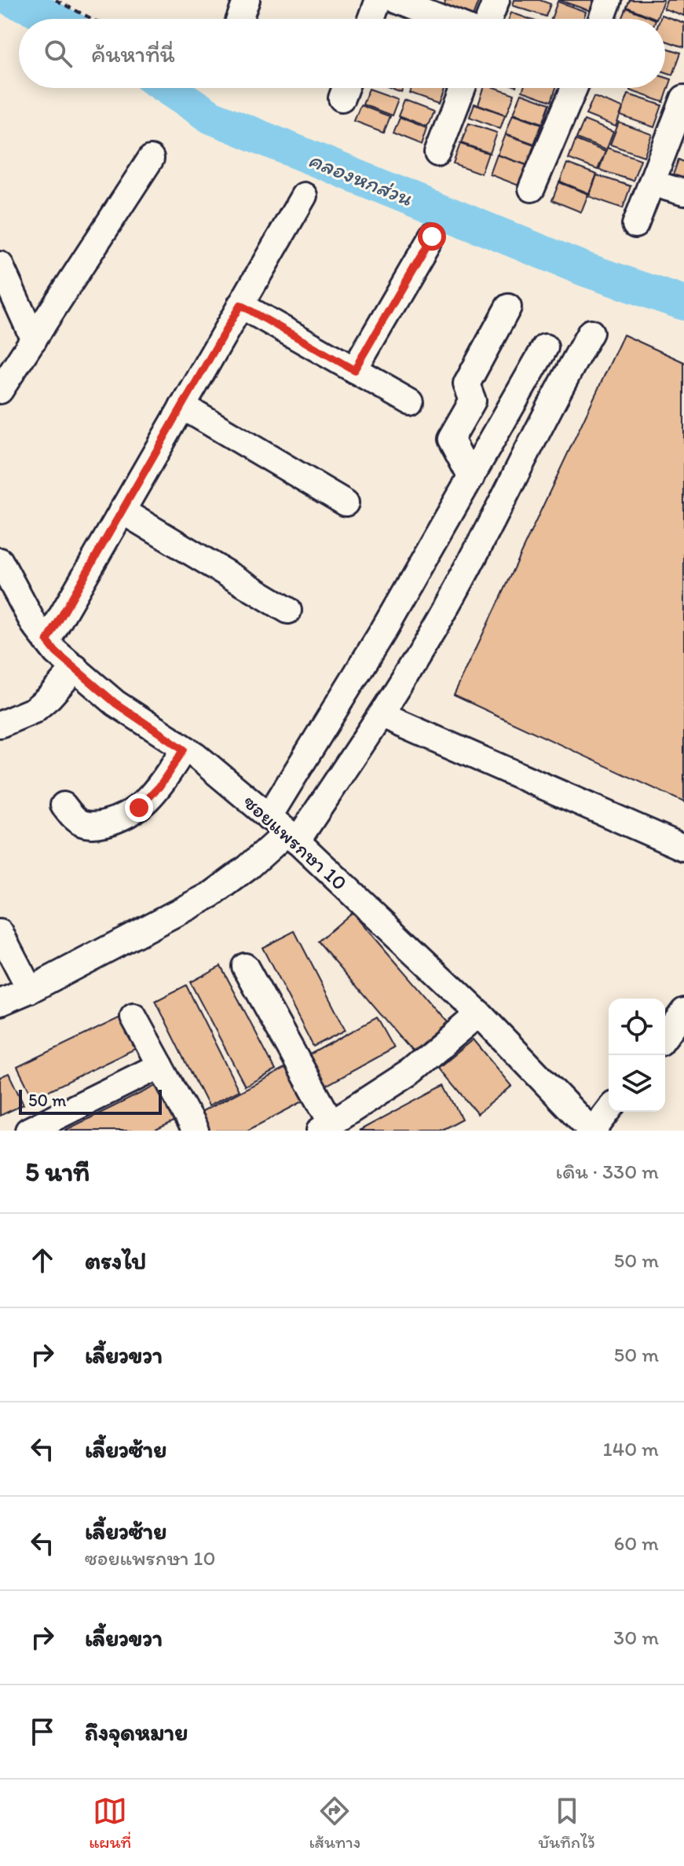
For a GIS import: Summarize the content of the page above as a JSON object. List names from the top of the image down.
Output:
{
  "streets": {
    "street": ["ซอยแพรกษา 10"]
  },
  "water": ["คลองหกส่วน"],
  "scale_bar": "50 m",
  "page": {
    "search": "ค้นหาที่นี่",
    "scale": "50 m",
    "heading": ["5 นาที", "เดิน · 330 m"],
    "list": [
      ["ตรงไป", "50 m"],
      ["เลี้ยวขวา", "50 m"],
      ["เลี้ยวซ้าย", "140 m"],
      ["เลี้ยวซ้าย", "ซอยแพรกษา 10", "60 m"],
      ["เลี้ยวขวา", "30 m"],
      "ถึงจุดหมาย"
    ],
    "nav": ["แผนที่", "เส้นทาง", "บันทึกไว้"]
  }
}
